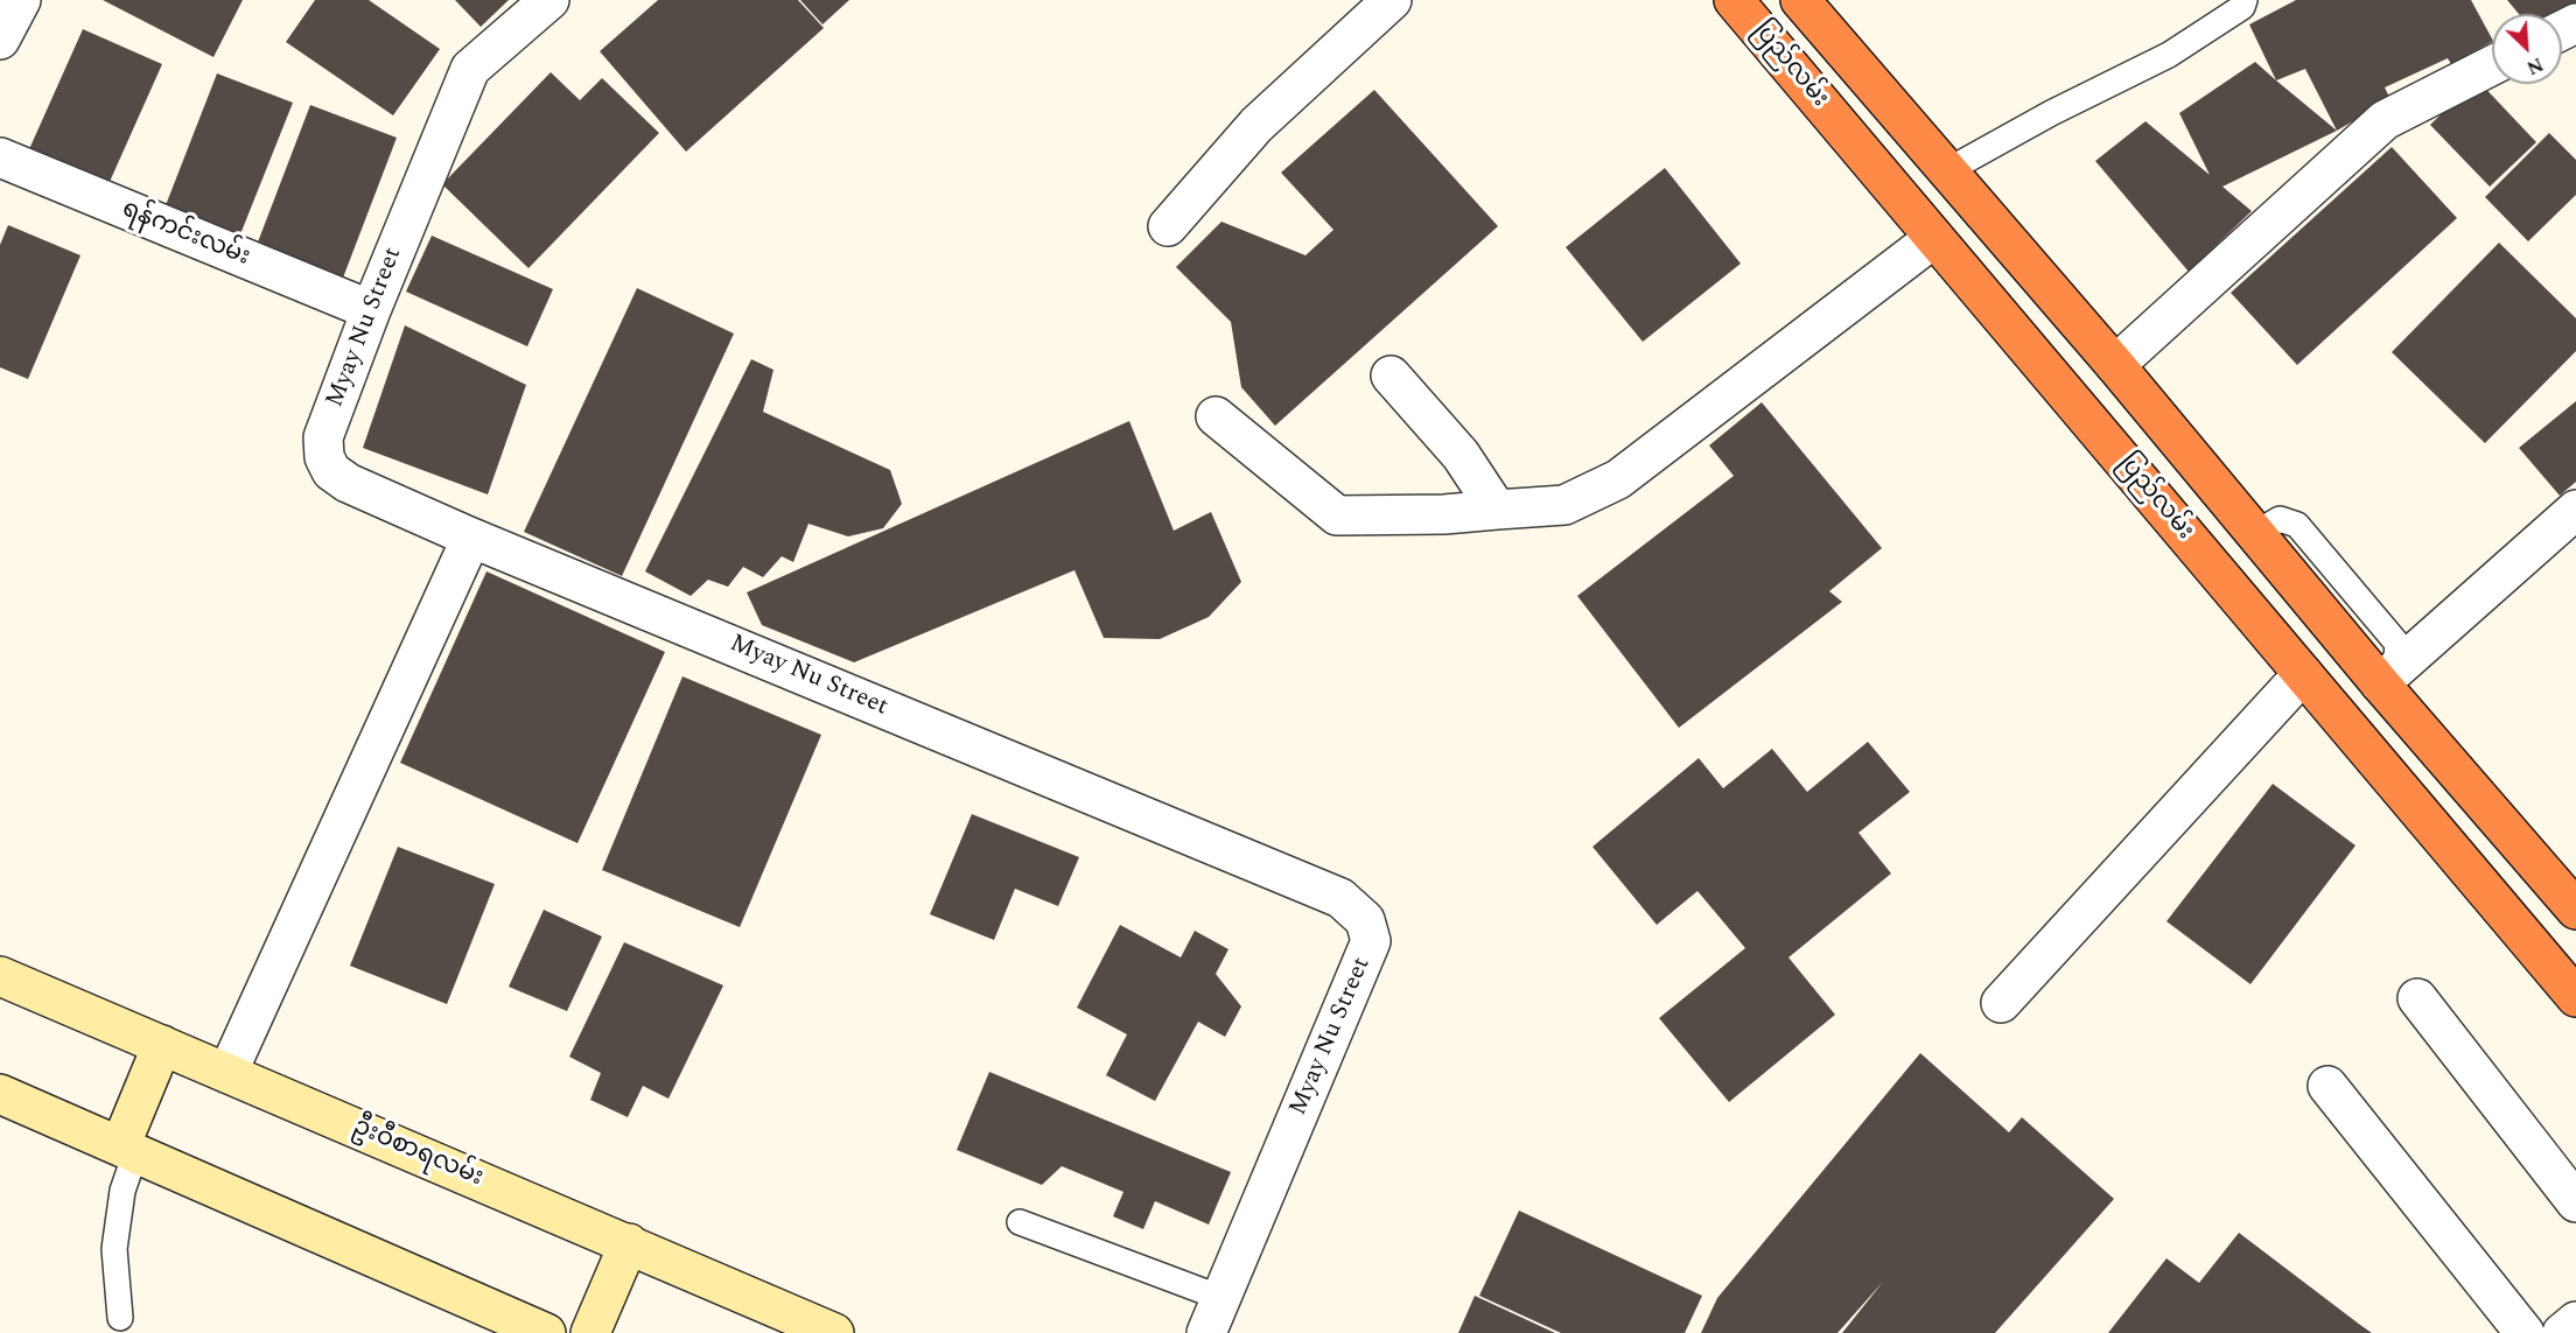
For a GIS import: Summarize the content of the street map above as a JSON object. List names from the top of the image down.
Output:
{
  "streets": {
    "highway": ["ပြည်လမ်း"],
    "main road": ["ဦးဝီစာရလမ်း"],
    "street": ["ရန်ကင်းလမ်း", "Myay Nu Street"]
  },
  "crossings": [
    ["ရန်ကင်းလမ်း", "Myay Nu Street"]
  ],
  "north": "bottom right"
}
